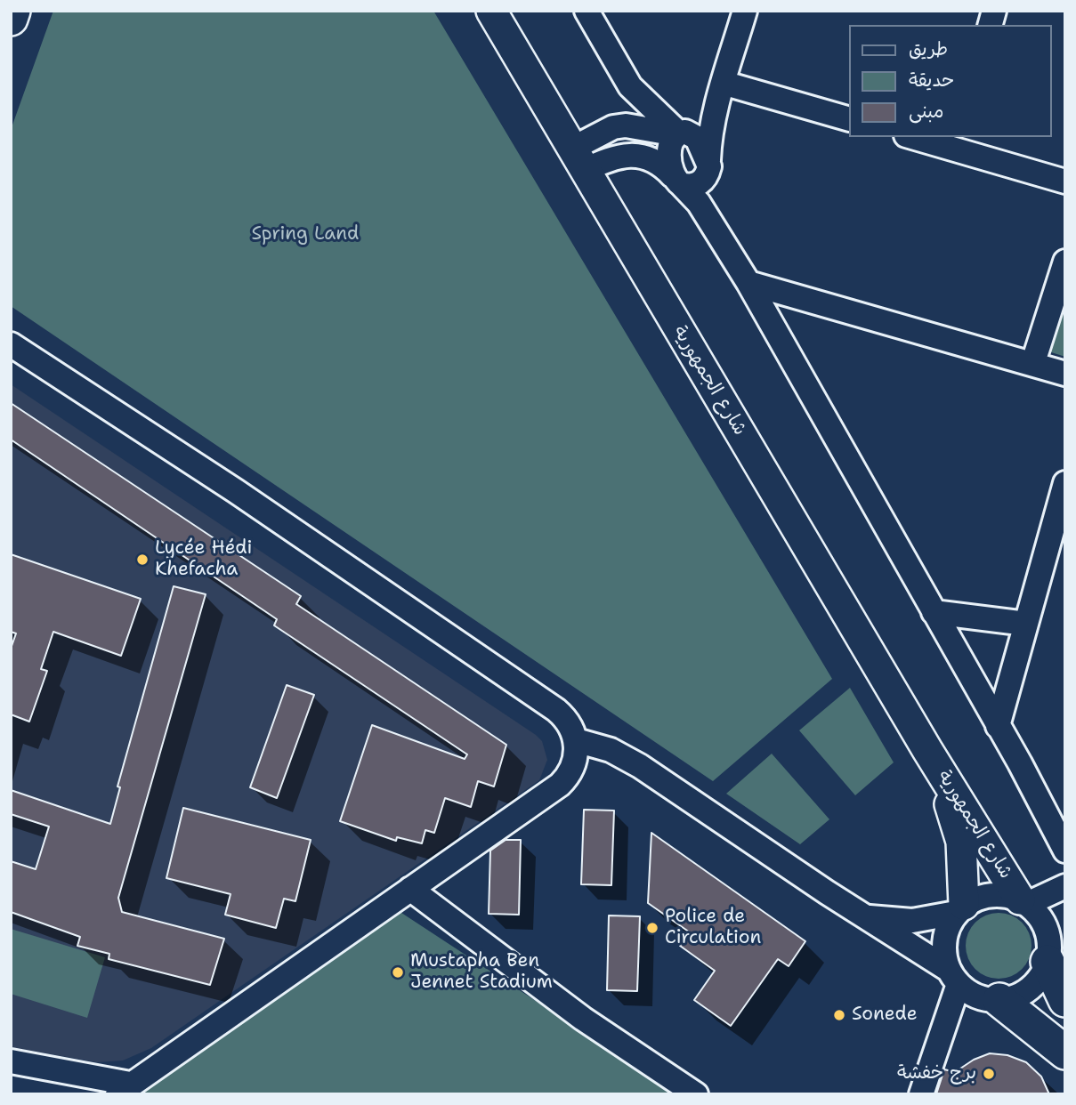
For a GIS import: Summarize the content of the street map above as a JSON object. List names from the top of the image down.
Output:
{
  "streets": {
    "street": ["شارع الجمهورية"]
  },
  "parks": ["Spring Land"],
  "places": [
    "Lycée Hédi Khefacha",
    "Police de Circulation",
    "Mustapha Ben Jennet Stadium",
    "Sonede",
    "برج خفشة"
  ],
  "legend": ["طريق", "حديقة", "مبنى"]
}
